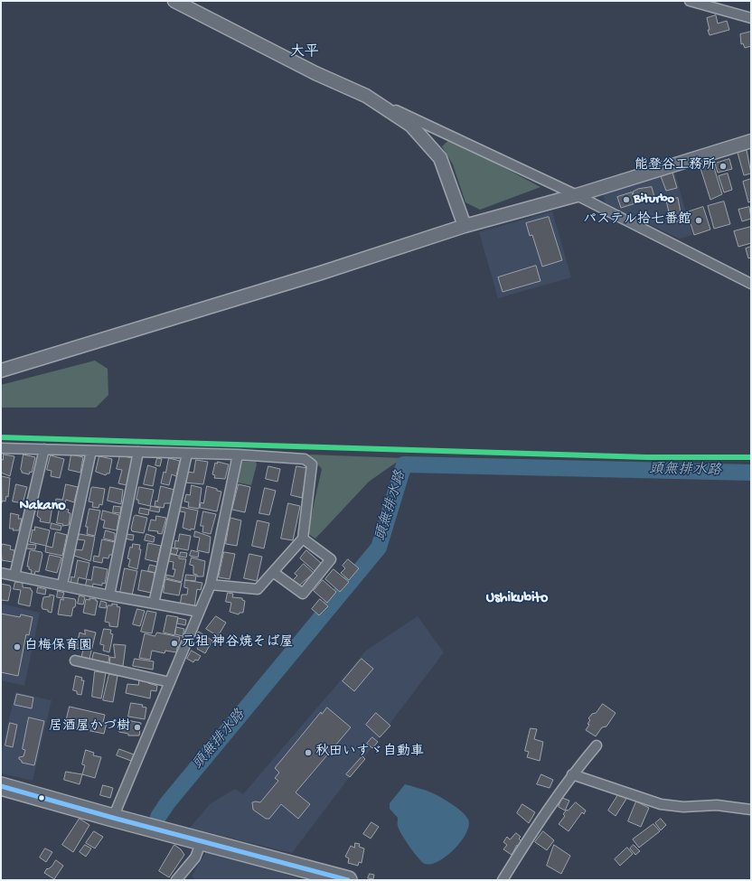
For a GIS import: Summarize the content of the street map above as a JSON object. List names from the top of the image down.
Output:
{
  "districts": ["大平", "Nakano", "Ushikubito"],
  "water": ["頭無排水路"],
  "places": [
    "能登谷工務所",
    "Biturbo",
    "パステル拾七番館",
    "元祖 神谷焼そば屋",
    "白梅保育園",
    "居酒屋かづ樹",
    "秋田いすゞ自動車"
  ]
}
